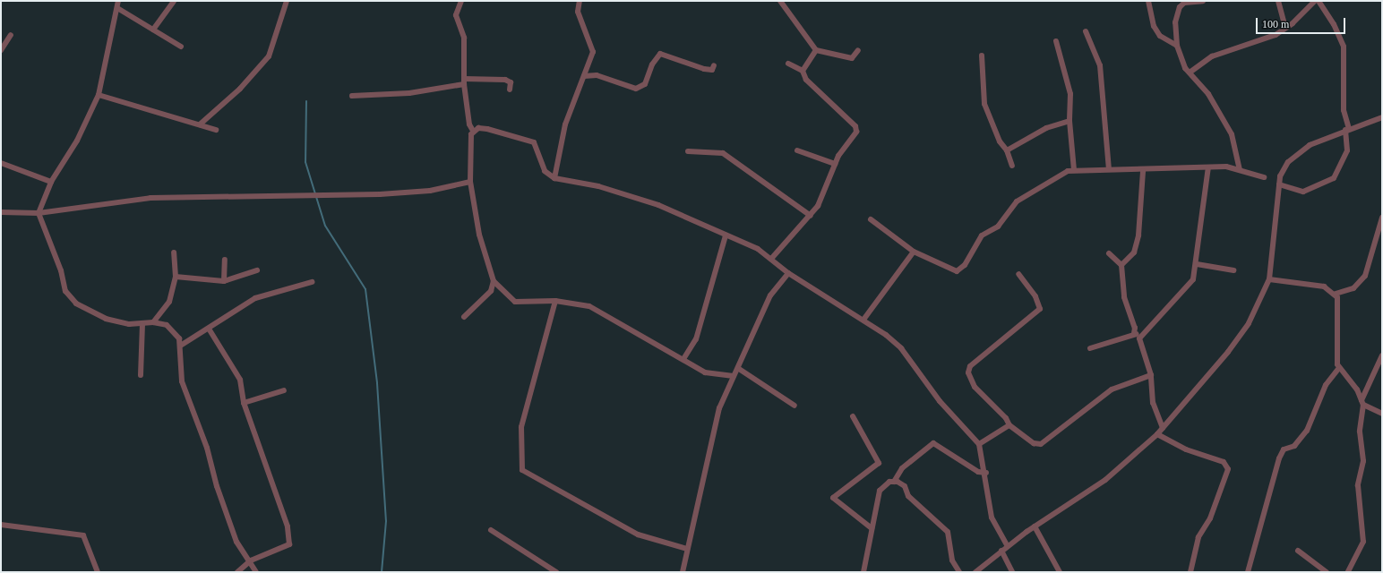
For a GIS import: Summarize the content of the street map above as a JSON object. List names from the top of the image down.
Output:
{
  "scale_bar": "100 m"
}
